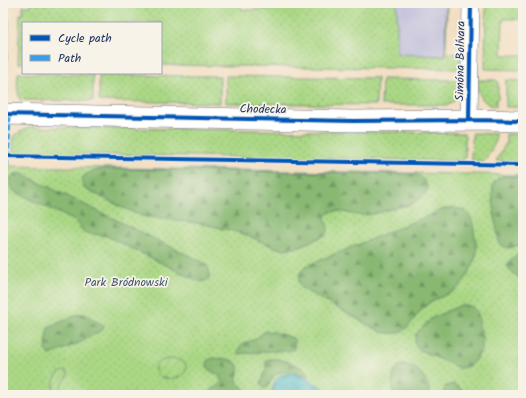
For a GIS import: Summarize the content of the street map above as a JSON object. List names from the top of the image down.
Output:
{
  "streets": {
    "street": ["Simóna Bolívara", "Chodecka"]
  },
  "crossings": [
    ["Simóna Bolívara", "Chodecka"]
  ],
  "parks": ["Park Bródnowski"],
  "legend": ["Cycle path", "Path"]
}
